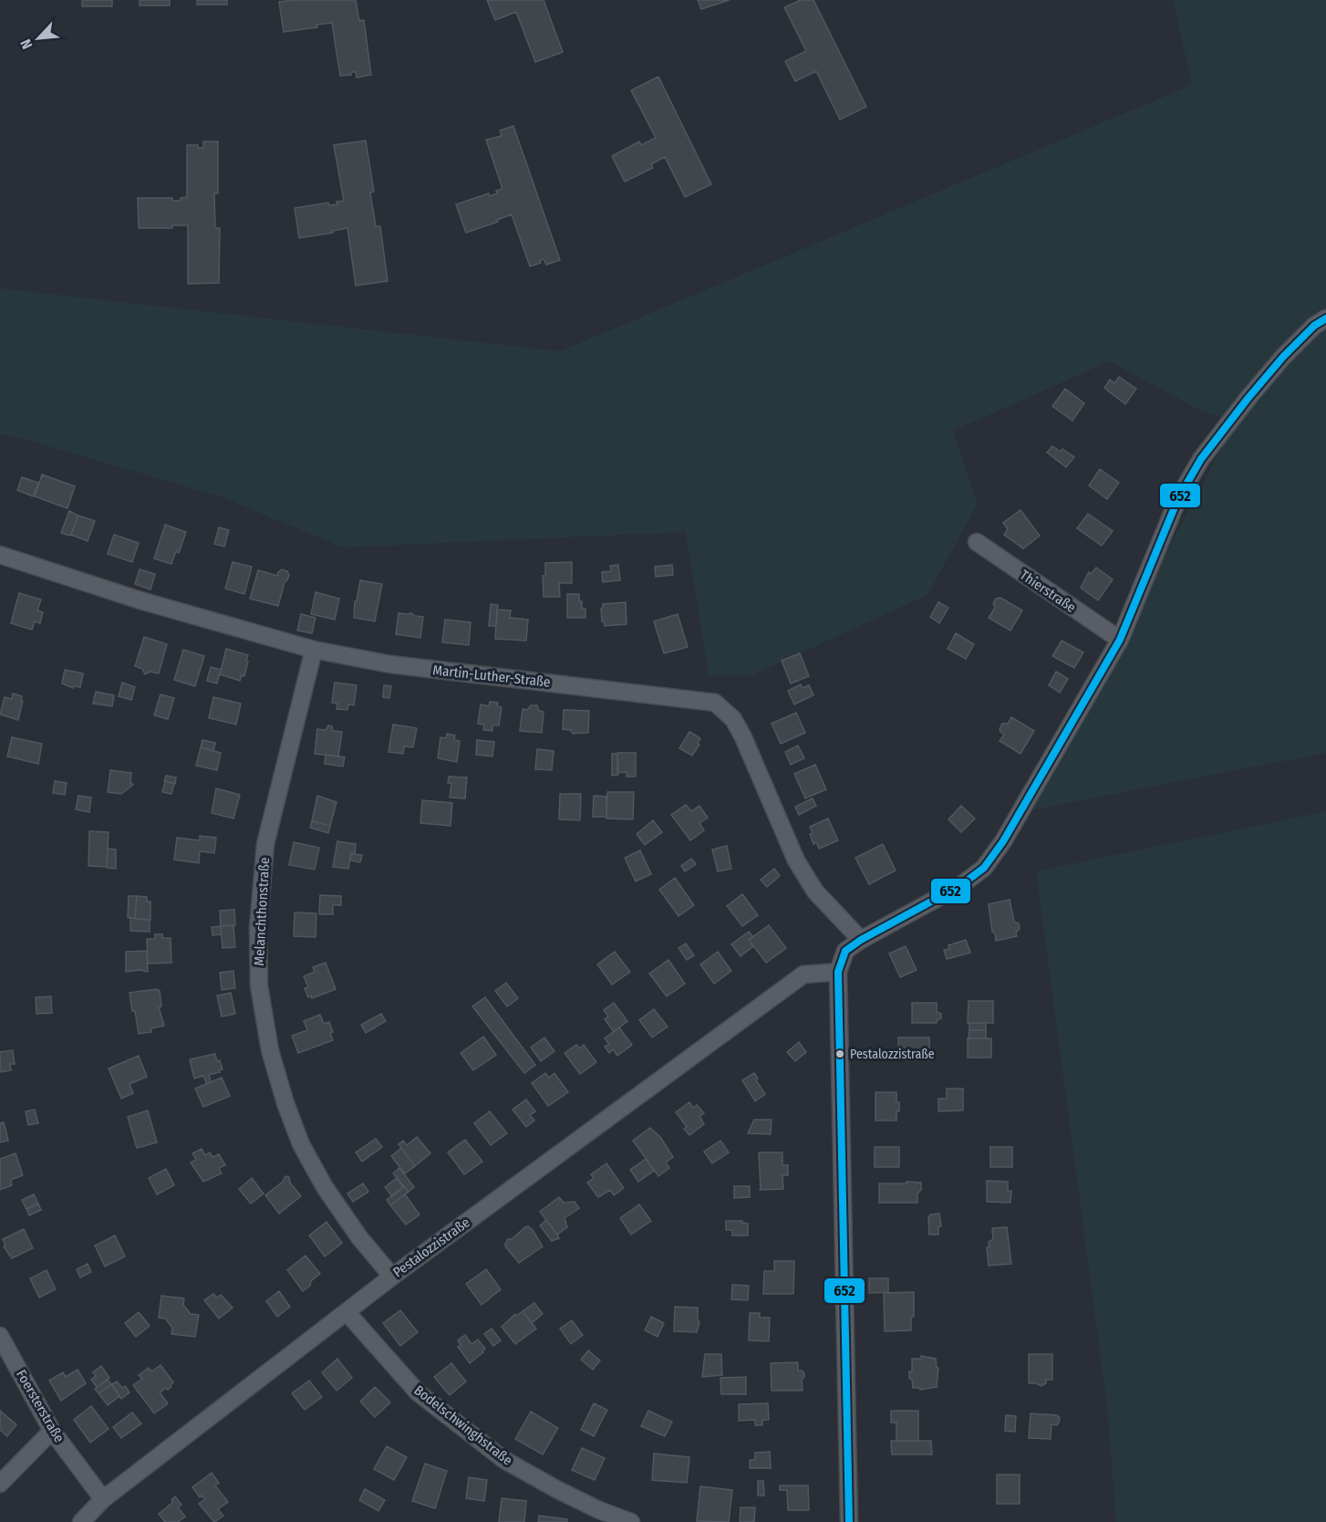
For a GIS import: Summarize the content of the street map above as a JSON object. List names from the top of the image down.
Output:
{
  "streets": {
    "street": [
      "Thierstraße",
      "Martin-Luther-Straße",
      "Melanchthonstraße",
      "Pestalozzistraße",
      "Foersterstraße",
      "Bodelschwinghstraße"
    ]
  },
  "crossings": [
    ["Martin-Luther-Straße", "Melanchthonstraße"],
    ["Melanchthonstraße", "Pestalozzistraße"],
    ["Pestalozzistraße", "Foersterstraße"],
    ["Pestalozzistraße", "Bodelschwinghstraße"]
  ],
  "places": ["Pestalozzistraße"],
  "lines": ["transit line 652"],
  "north": "bottom left"
}
